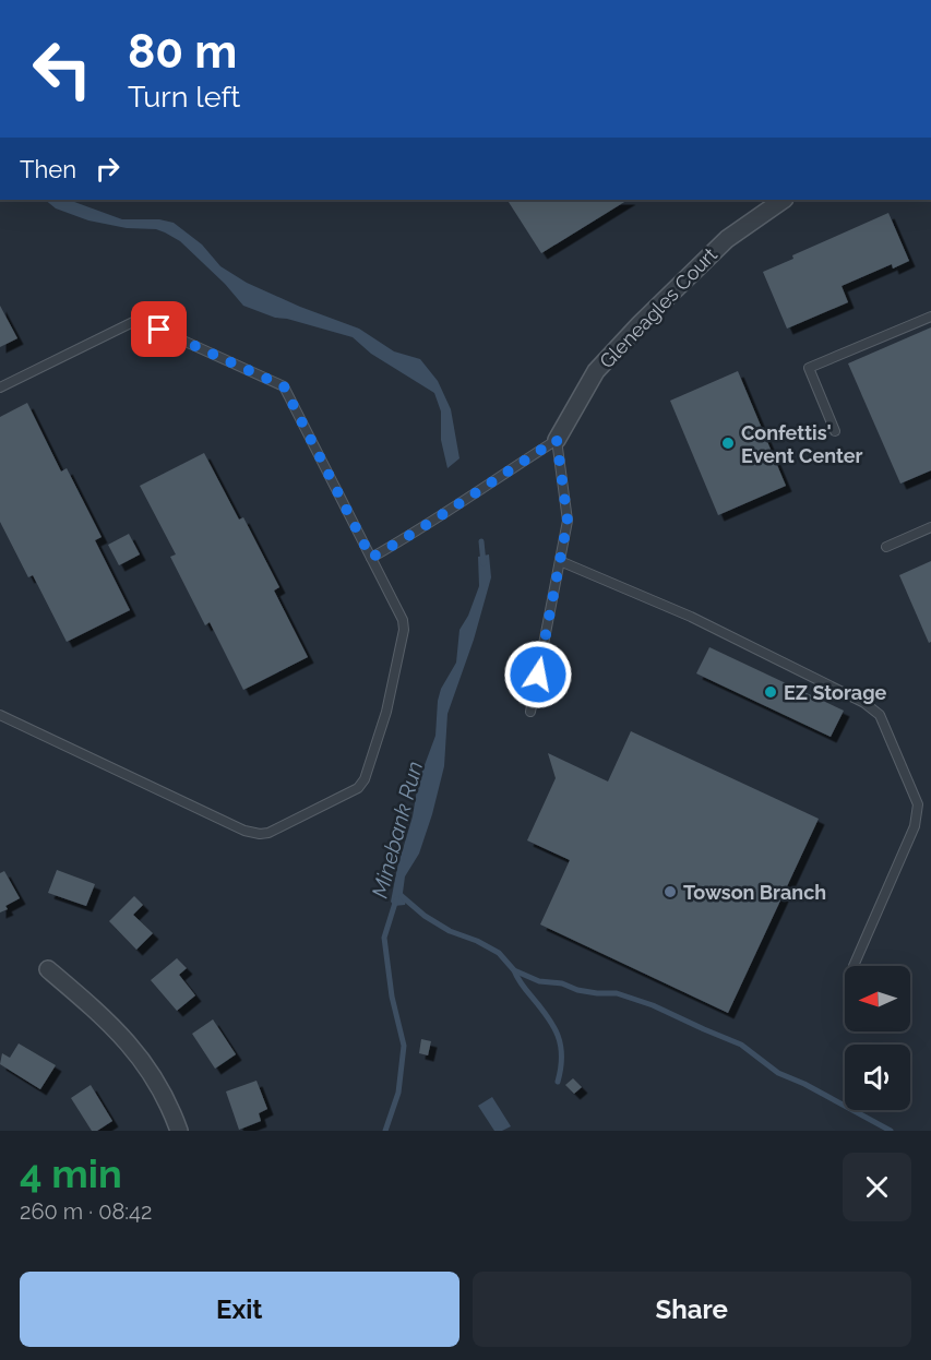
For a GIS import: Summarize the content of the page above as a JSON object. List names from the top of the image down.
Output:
{
  "streets": {
    "street": ["Gleneagles Court"]
  },
  "water": ["Minebank Run"],
  "places": ["Confettis' Event Center", "EZ Storage", "Towson Branch"],
  "north": "left",
  "page": {
    "turn": ["80 m", "Turn left"],
    "then": "Then",
    "heading": ["4 min", "260 m · 08:42"],
    "buttons": ["Exit", "Share"]
  }
}
